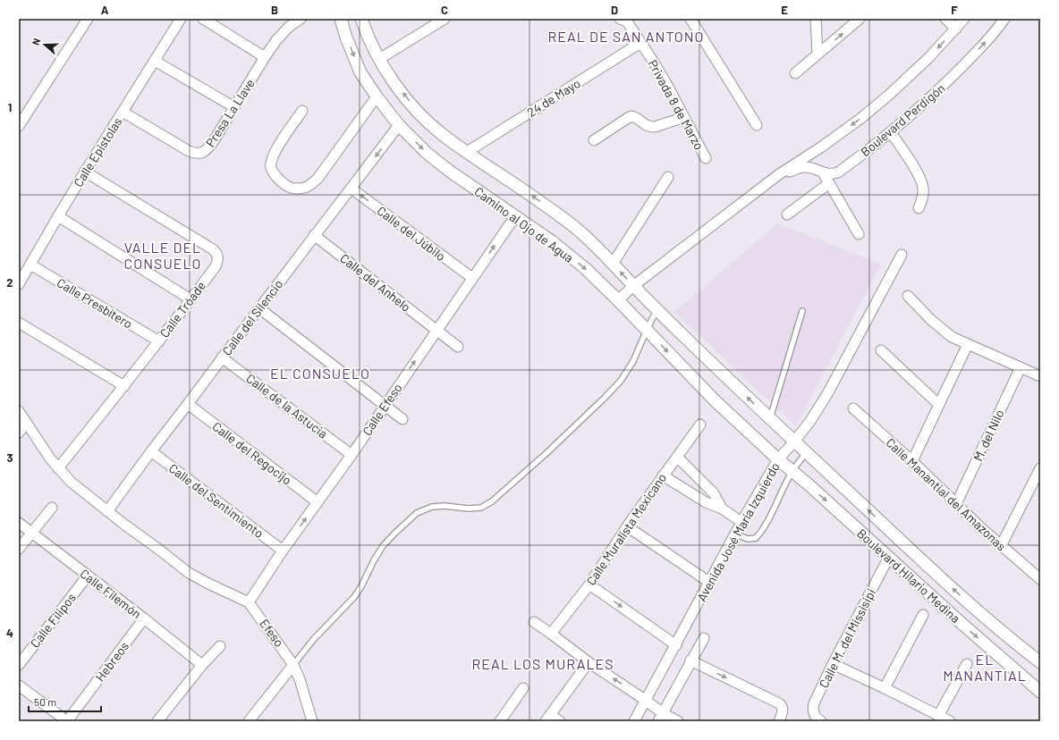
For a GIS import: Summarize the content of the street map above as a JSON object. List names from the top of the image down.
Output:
{
  "streets": {
    "street": [
      "24 de Mayo",
      "Privada 8 de Marzo",
      "Presa La Llave",
      "Boulevard Perdigón",
      "Calle Epistolas",
      "Camino al Ojo de Agua",
      "Calle del Júbilo",
      "Calle del Anhelo",
      "Calle Presbítero",
      "Calle Tróade",
      "Calle del Silencio",
      "Calle de la Astucia",
      "Calle Efeso",
      "M. del Nilo",
      "Calle del Regocijo",
      "Calle Manantial del Amazonas",
      "Calle del Sentimiento",
      "Calle Muralista Mexicano",
      "Avenida José María Izquierdo",
      "Boulevard Hilario Medina",
      "Calle Filemón",
      "Calle Filipos",
      "Efeso",
      "Calle M. del Missisipi",
      "Hebreos"
    ]
  },
  "crossings": [
    ["24 de Mayo", "Privada 8 de Marzo"],
    ["24 de Mayo", "Camino al Ojo de Agua"],
    ["Presa La Llave", "Calle Epistolas"],
    ["Boulevard Perdigón", "Camino al Ojo de Agua"],
    ["Calle Epistolas", "Calle Presbítero"],
    ["Calle Epistolas", "Calle Tróade"],
    ["Camino al Ojo de Agua", "Calle del Silencio"],
    ["Camino al Ojo de Agua", "Calle Efeso"],
    ["Camino al Ojo de Agua", "Avenida José María Izquierdo"],
    ["Camino al Ojo de Agua", "Boulevard Hilario Medina"],
    ["Calle del Júbilo", "Calle del Silencio"],
    ["Calle del Júbilo", "Calle Efeso"],
    ["Calle del Anhelo", "Calle del Silencio"],
    ["Calle del Anhelo", "Calle Efeso"],
    ["Calle Presbítero", "Calle Tróade"],
    ["Calle del Silencio", "Calle de la Astucia"],
    ["Calle del Silencio", "Calle del Regocijo"],
    ["Calle del Silencio", "Calle del Sentimiento"],
    ["Calle de la Astucia", "Calle Efeso"],
    ["Calle Efeso", "Calle del Regocijo"],
    ["Calle Efeso", "Calle del Sentimiento"],
    ["Calle Efeso", "Efeso"],
    ["M. del Nilo", "Calle Manantial del Amazonas"],
    ["Avenida José María Izquierdo", "Boulevard Hilario Medina"],
    ["Boulevard Hilario Medina", "Calle M. del Missisipi"],
    ["Calle Filemón", "Calle Filipos"],
    ["Calle Filemón", "Hebreos"]
  ],
  "one_way": ["Calle del Júbilo", "Calle Efeso"],
  "districts": [
    "REAL DE SAN ANTONO",
    "VALLE DEL CONSUELO",
    "EL CONSUELO",
    "EL MANANTIAL",
    "REAL LOS MURALES"
  ],
  "scale_bar": "50 m",
  "north": "left",
  "grid": {
    "columns": [
      "A",
      "B",
      "C",
      "D",
      "E",
      "F"
    ],
    "rows": [
      "1",
      "2",
      "3",
      "4"
    ]
  }
}
